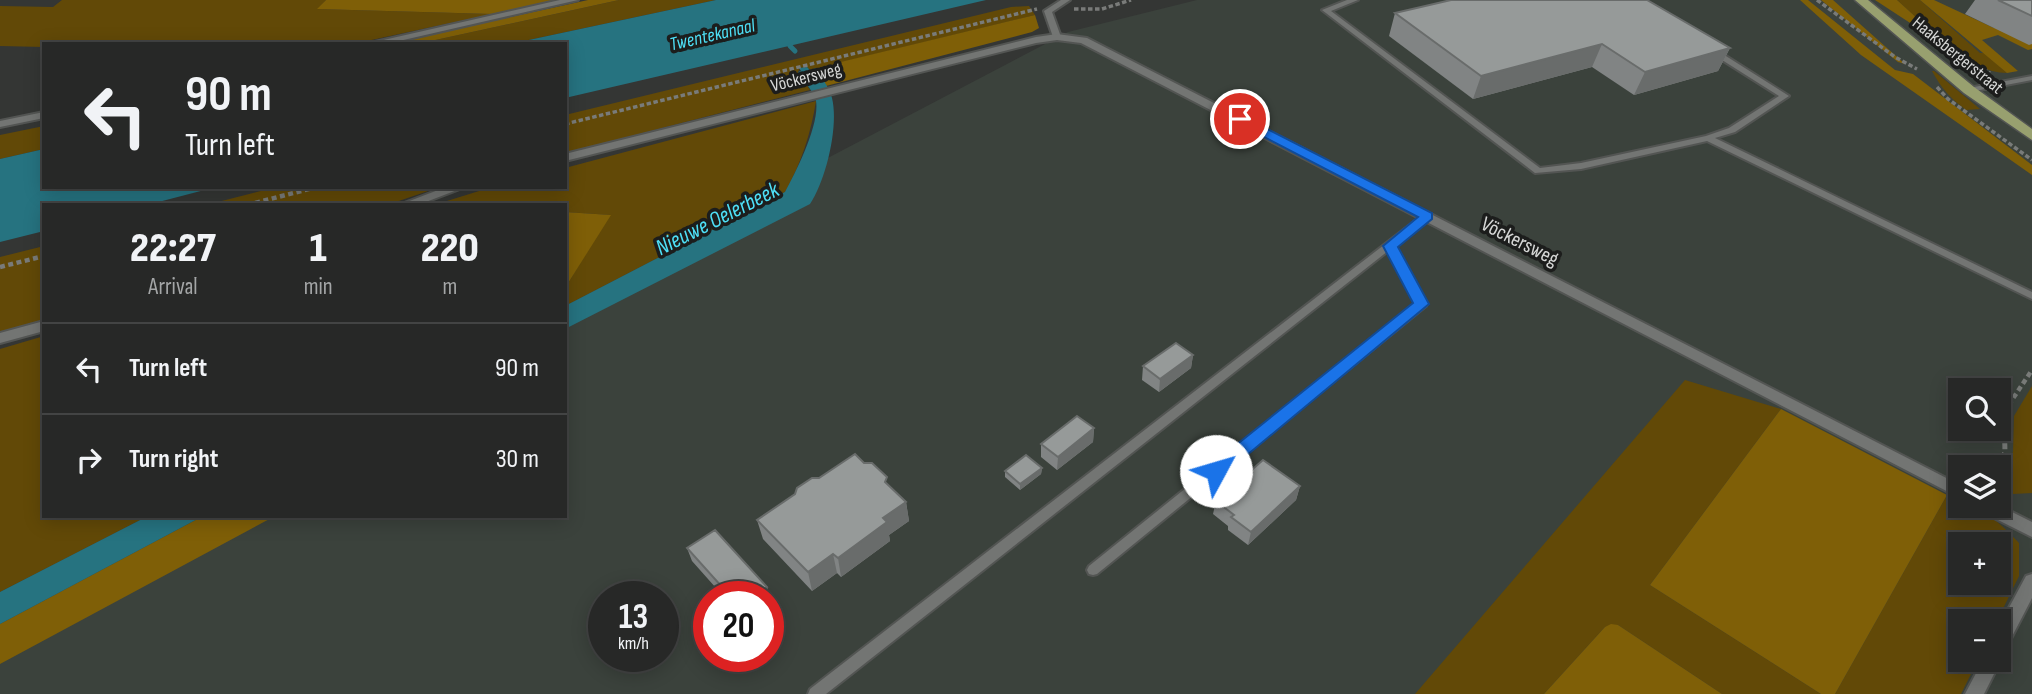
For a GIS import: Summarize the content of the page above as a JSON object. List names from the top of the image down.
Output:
{
  "streets": {
    "main road": ["Haaksbergerstraat"],
    "street": ["Vöckersweg"]
  },
  "water": ["Twentekanaal", "Nieuwe Oelerbeek"],
  "page": {
    "turn": ["90 m", "Turn left"],
    "eta": [
      "22:27",
      "Arrival",
      "1",
      "min",
      "220",
      "m"
    ],
    "list": [
      {
        "name": "Turn left",
        "value": "90 m"
      },
      {
        "name": "Turn right",
        "value": "30 m"
      }
    ],
    "map_buttons": ["+", "−"],
    "speed": "13 km/h",
    "limit": "20"
  }
}
